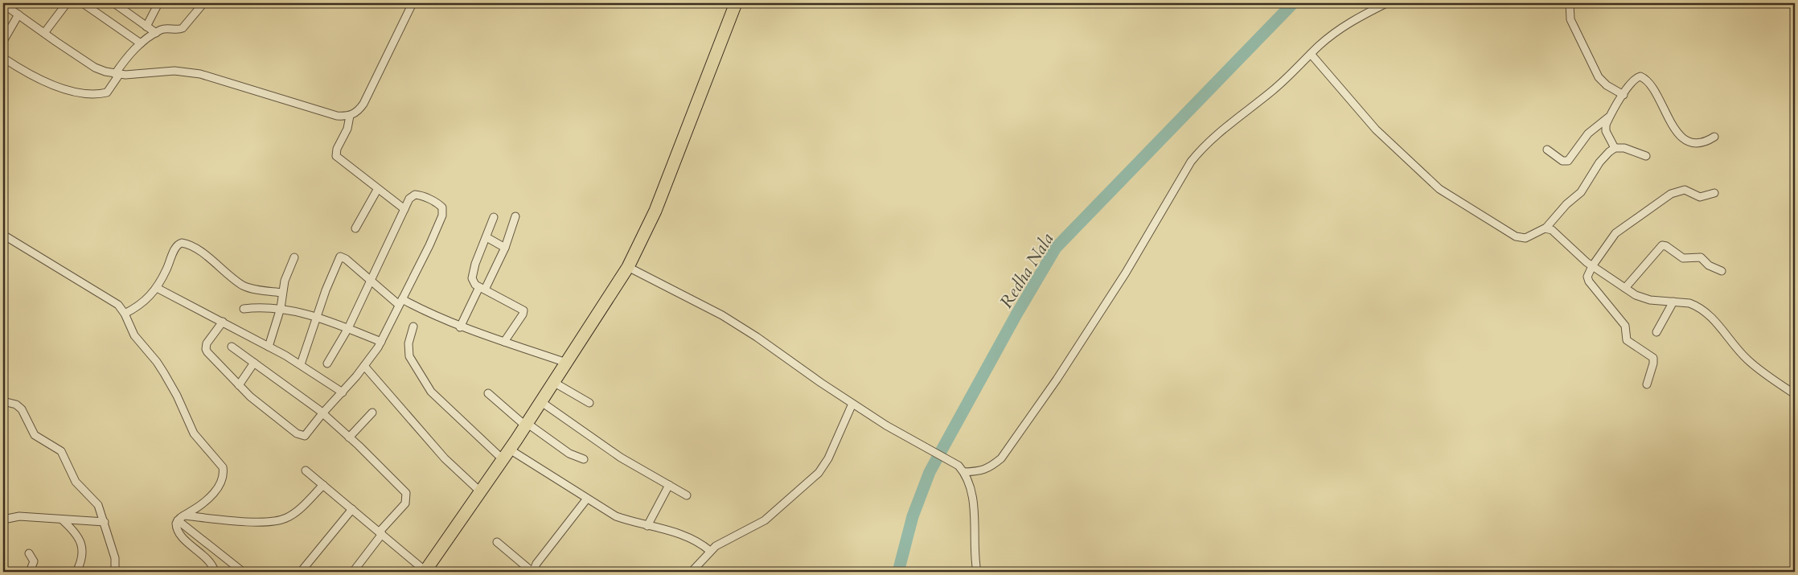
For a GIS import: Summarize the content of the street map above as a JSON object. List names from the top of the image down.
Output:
{
  "water": ["Redha Nala"]
}
